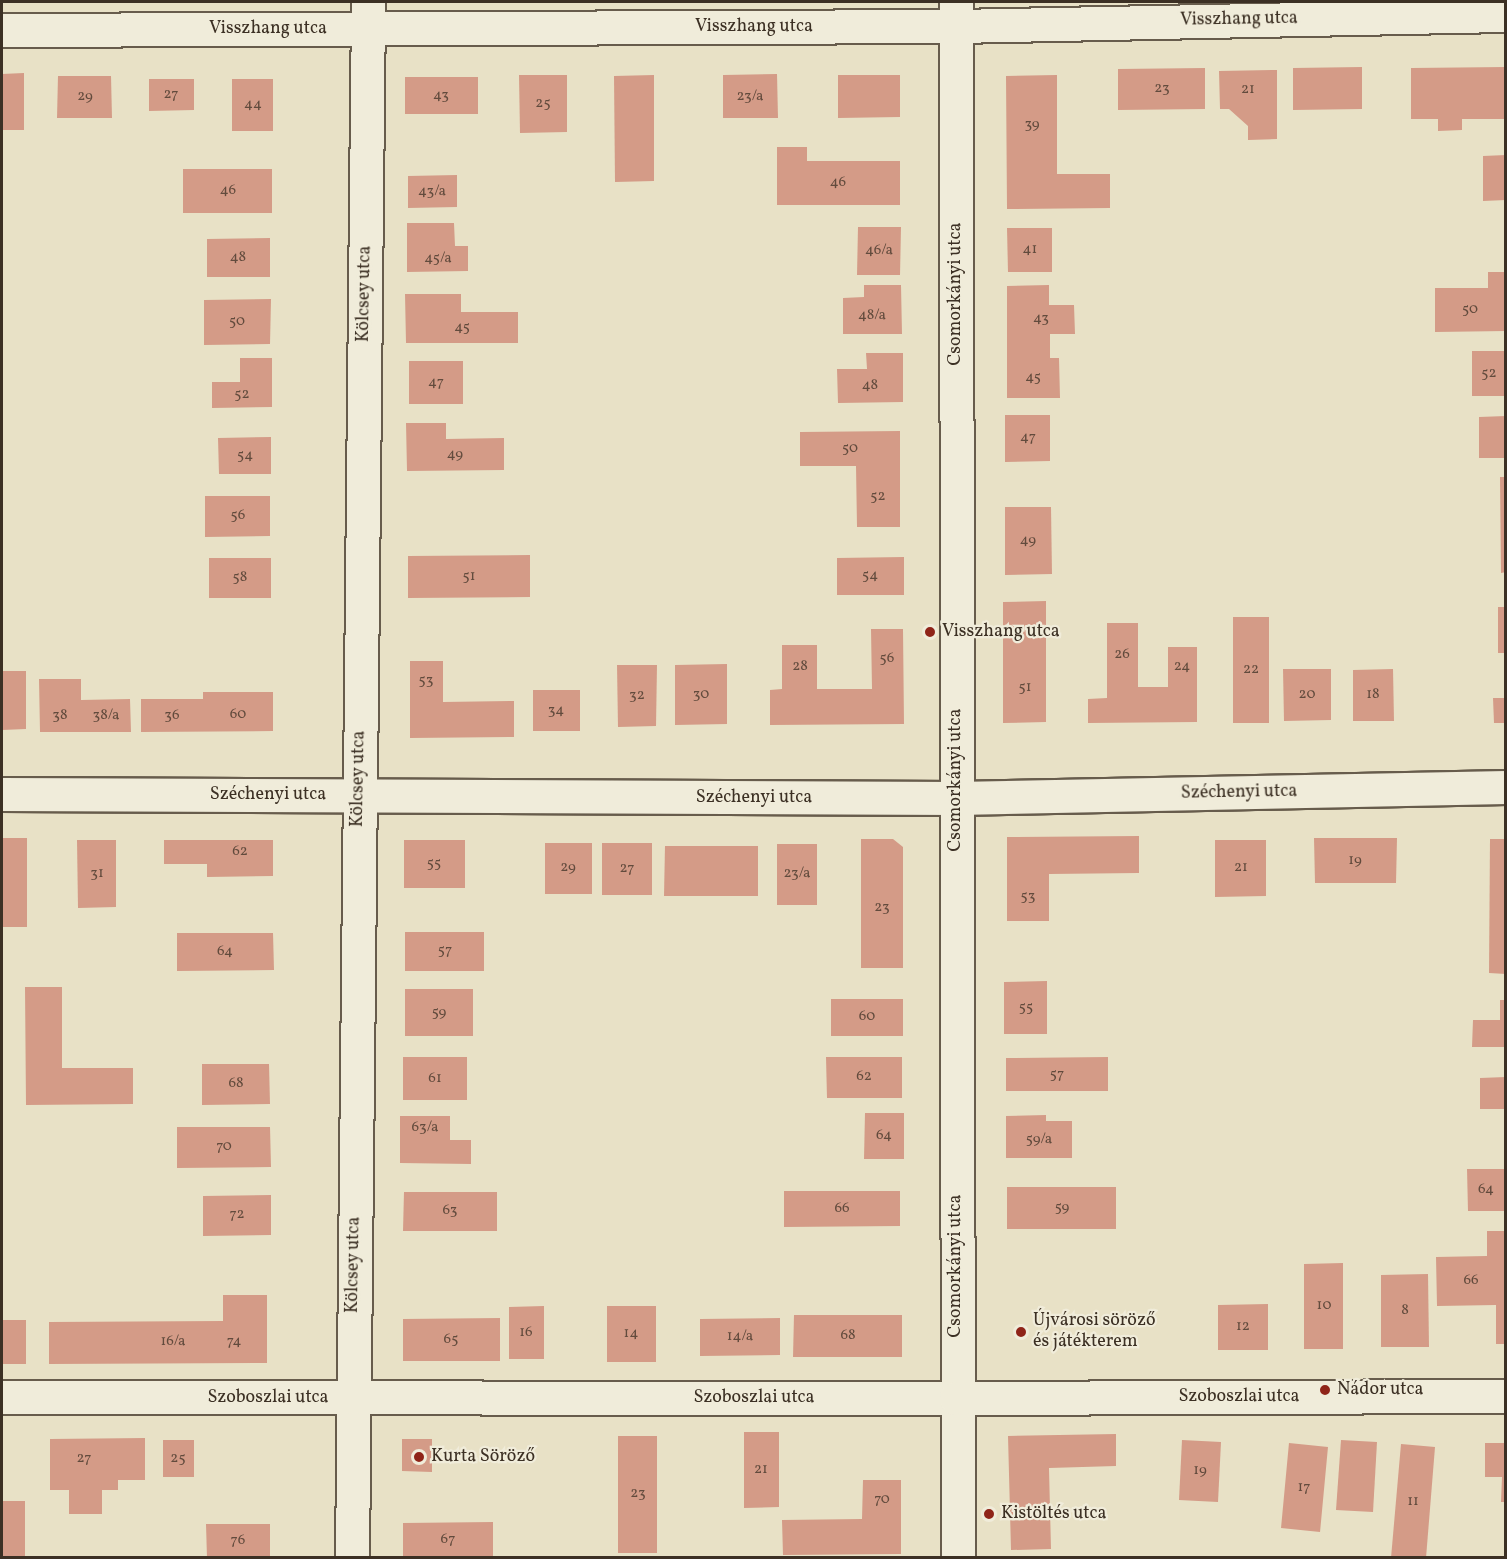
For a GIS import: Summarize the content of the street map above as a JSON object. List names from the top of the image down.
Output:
{
  "streets": {
    "street": [
      "Visszhang utca",
      "Kölcsey utca",
      "Csomorkányi utca",
      "Széchenyi utca",
      "Szoboszlai utca"
    ]
  },
  "crossings": [
    ["Visszhang utca", "Kölcsey utca"],
    ["Visszhang utca", "Csomorkányi utca"],
    ["Kölcsey utca", "Széchenyi utca"],
    ["Kölcsey utca", "Szoboszlai utca"],
    ["Csomorkányi utca", "Széchenyi utca"],
    ["Csomorkányi utca", "Szoboszlai utca"]
  ],
  "places": [
    "Visszhang utca",
    "Újvárosi söröző és játékterem",
    "Nádor utca",
    "Kurta Söröző",
    "Kistöltés utca"
  ],
  "house_numbers": [
    "23",
    "21",
    "27",
    "43",
    "29",
    "23/a",
    "25",
    "44",
    "39",
    "46",
    "46",
    "43/a",
    "41",
    "46/a",
    "48",
    "45/a",
    "50",
    "48/a",
    "43",
    "50",
    "45",
    "52",
    "45",
    "47",
    "48",
    "52",
    "47",
    "50",
    "49",
    "54",
    "52",
    "56",
    "49",
    "54",
    "51",
    "58",
    "26",
    "56",
    "28",
    "24",
    "22",
    "53",
    "51",
    "30",
    "20",
    "18",
    "32",
    "34",
    "60",
    "38",
    "38/a",
    "36",
    "62",
    "19",
    "55",
    "29",
    "21",
    "27",
    "31",
    "23/a",
    "53",
    "23",
    "57",
    "64",
    "55",
    "59",
    "60",
    "57",
    "62",
    "61",
    "68",
    "63/a",
    "64",
    "59/a",
    "70",
    "64",
    "59",
    "66",
    "63",
    "72",
    "66",
    "10",
    "8",
    "12",
    "16",
    "14",
    "68",
    "14/a",
    "65",
    "16/a",
    "74",
    "27",
    "25",
    "21",
    "19",
    "17",
    "23",
    "70",
    "11",
    "67",
    "76"
  ]
}
